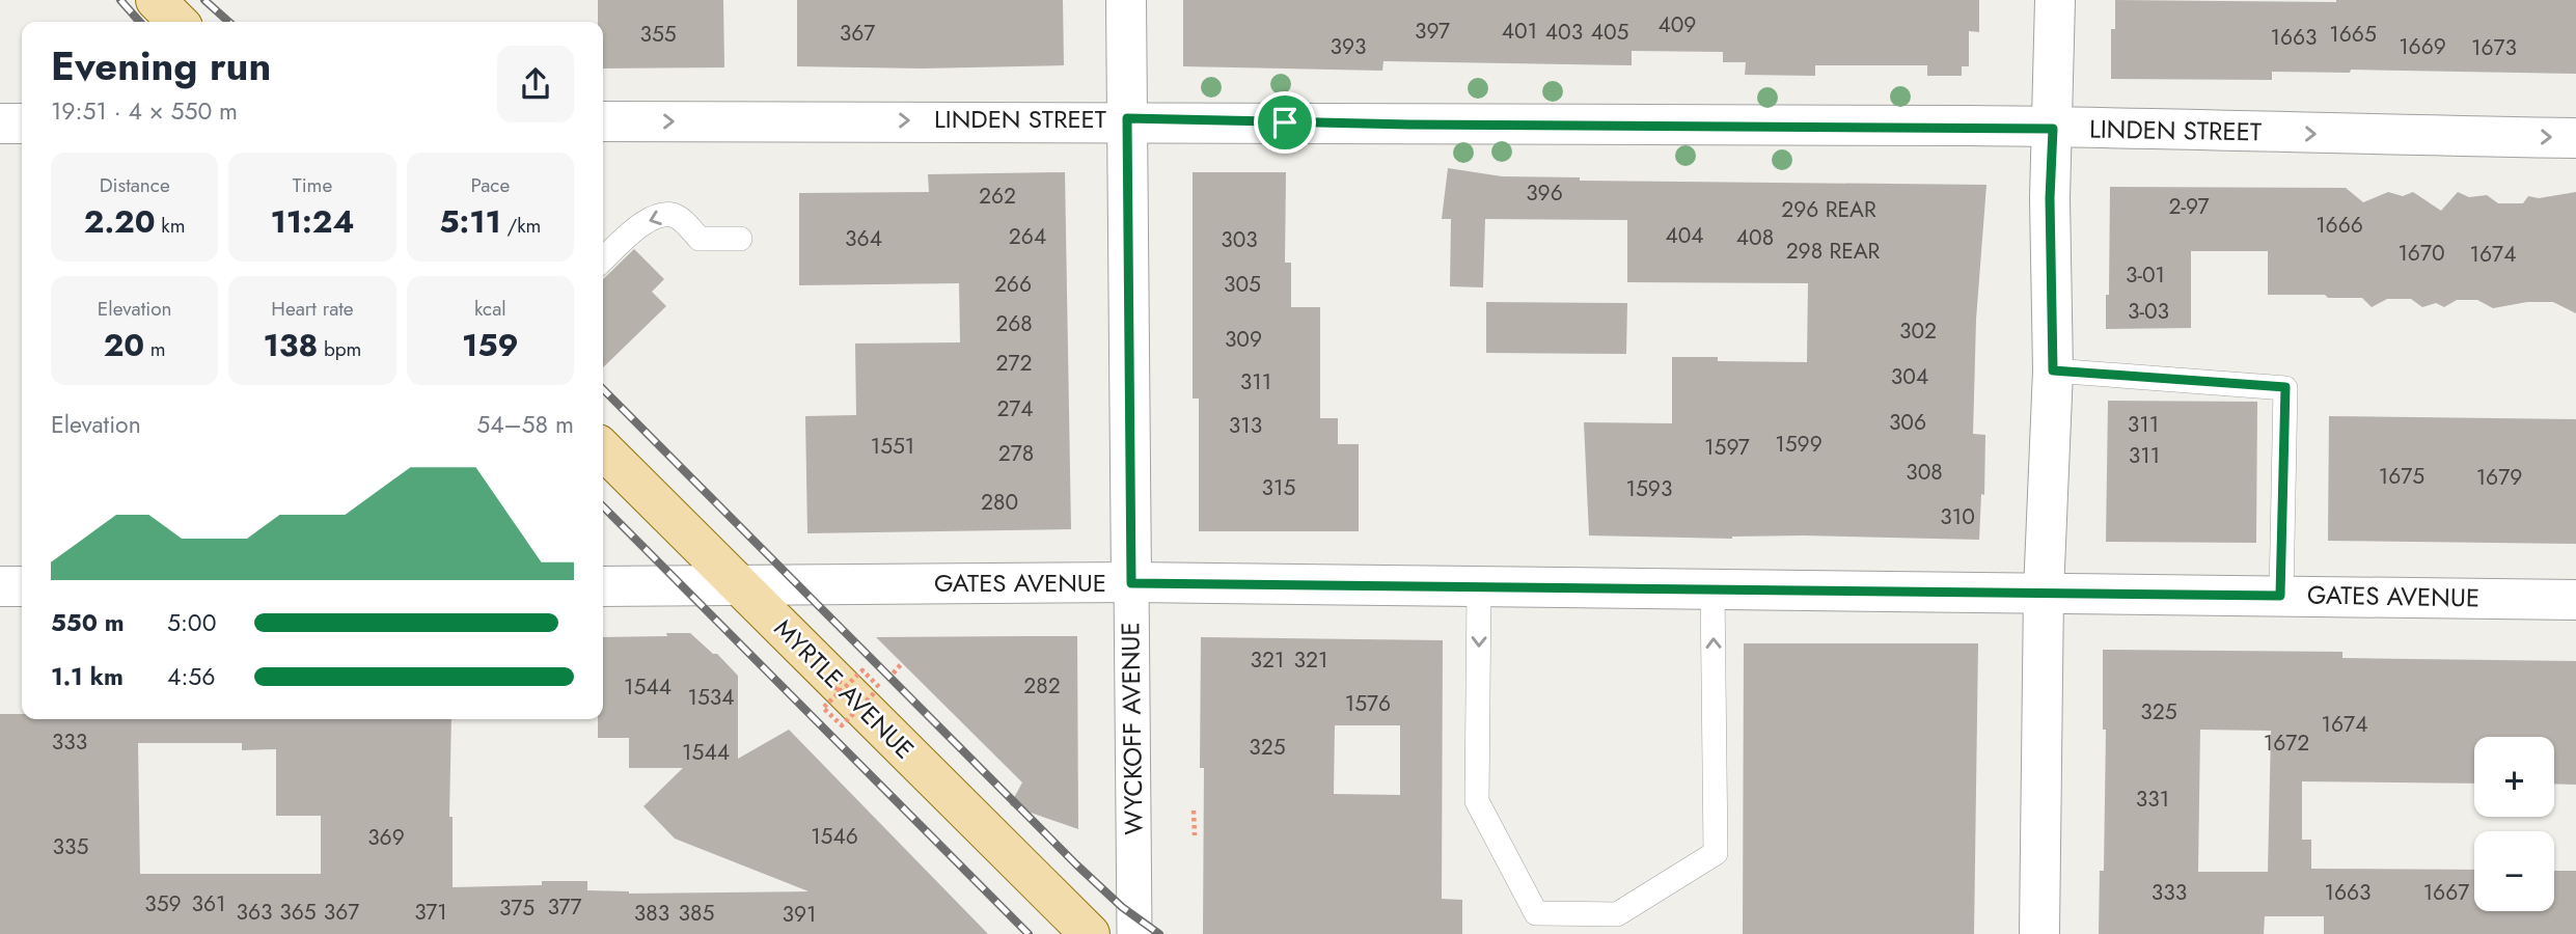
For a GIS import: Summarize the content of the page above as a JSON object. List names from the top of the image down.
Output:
{
  "streets": {
    "main road": ["MYRTLE AVENUE"],
    "street": ["LINDEN STREET", "GATES AVENUE", "WYCKOFF AVENUE"]
  },
  "crossings": [
    ["LINDEN STREET", "WYCKOFF AVENUE"],
    ["GATES AVENUE", "MYRTLE AVENUE"],
    ["GATES AVENUE", "WYCKOFF AVENUE"]
  ],
  "one_way": ["LINDEN STREET"],
  "house_numbers": [
    "409",
    "397",
    "401",
    "403",
    "405",
    "367",
    "355",
    "1665",
    "1663",
    "393",
    "1669",
    "1673",
    "396",
    "262",
    "2-97",
    "296 REAR",
    "1666",
    "404",
    "264",
    "408",
    "364",
    "303",
    "298 REAR",
    "1670",
    "1674",
    "3-01",
    "266",
    "305",
    "3-03",
    "268",
    "302",
    "309",
    "272",
    "304",
    "311",
    "274",
    "306",
    "311",
    "313",
    "1599",
    "1551",
    "1597",
    "278",
    "311",
    "308",
    "1675",
    "1679",
    "315",
    "1593",
    "280",
    "310",
    "321",
    "321",
    "282",
    "1544",
    "1534",
    "1576",
    "325",
    "1674",
    "333",
    "1672",
    "325",
    "1544",
    "331",
    "1546",
    "369",
    "335",
    "333",
    "1663",
    "1667",
    "359",
    "361",
    "377",
    "375",
    "363",
    "365",
    "367",
    "371",
    "383",
    "385",
    "391"
  ],
  "page": {
    "heading": ["Evening run", "19:51 · 4 × 550 m"],
    "stats": [
      ["Distance", "2.20 km"],
      ["Time", "11:24"],
      ["Pace", "5:11 /km"],
      ["Elevation", "20 m"],
      ["Heart rate", "138 bpm"],
      ["kcal", "159"]
    ],
    "chart": ["Elevation", "54–58 m"],
    "list": [
      {
        "name": "550 m",
        "note": "5:00"
      },
      {
        "name": "1.1 km",
        "note": "4:56"
      }
    ],
    "map_buttons": ["+", "−"]
  }
}
